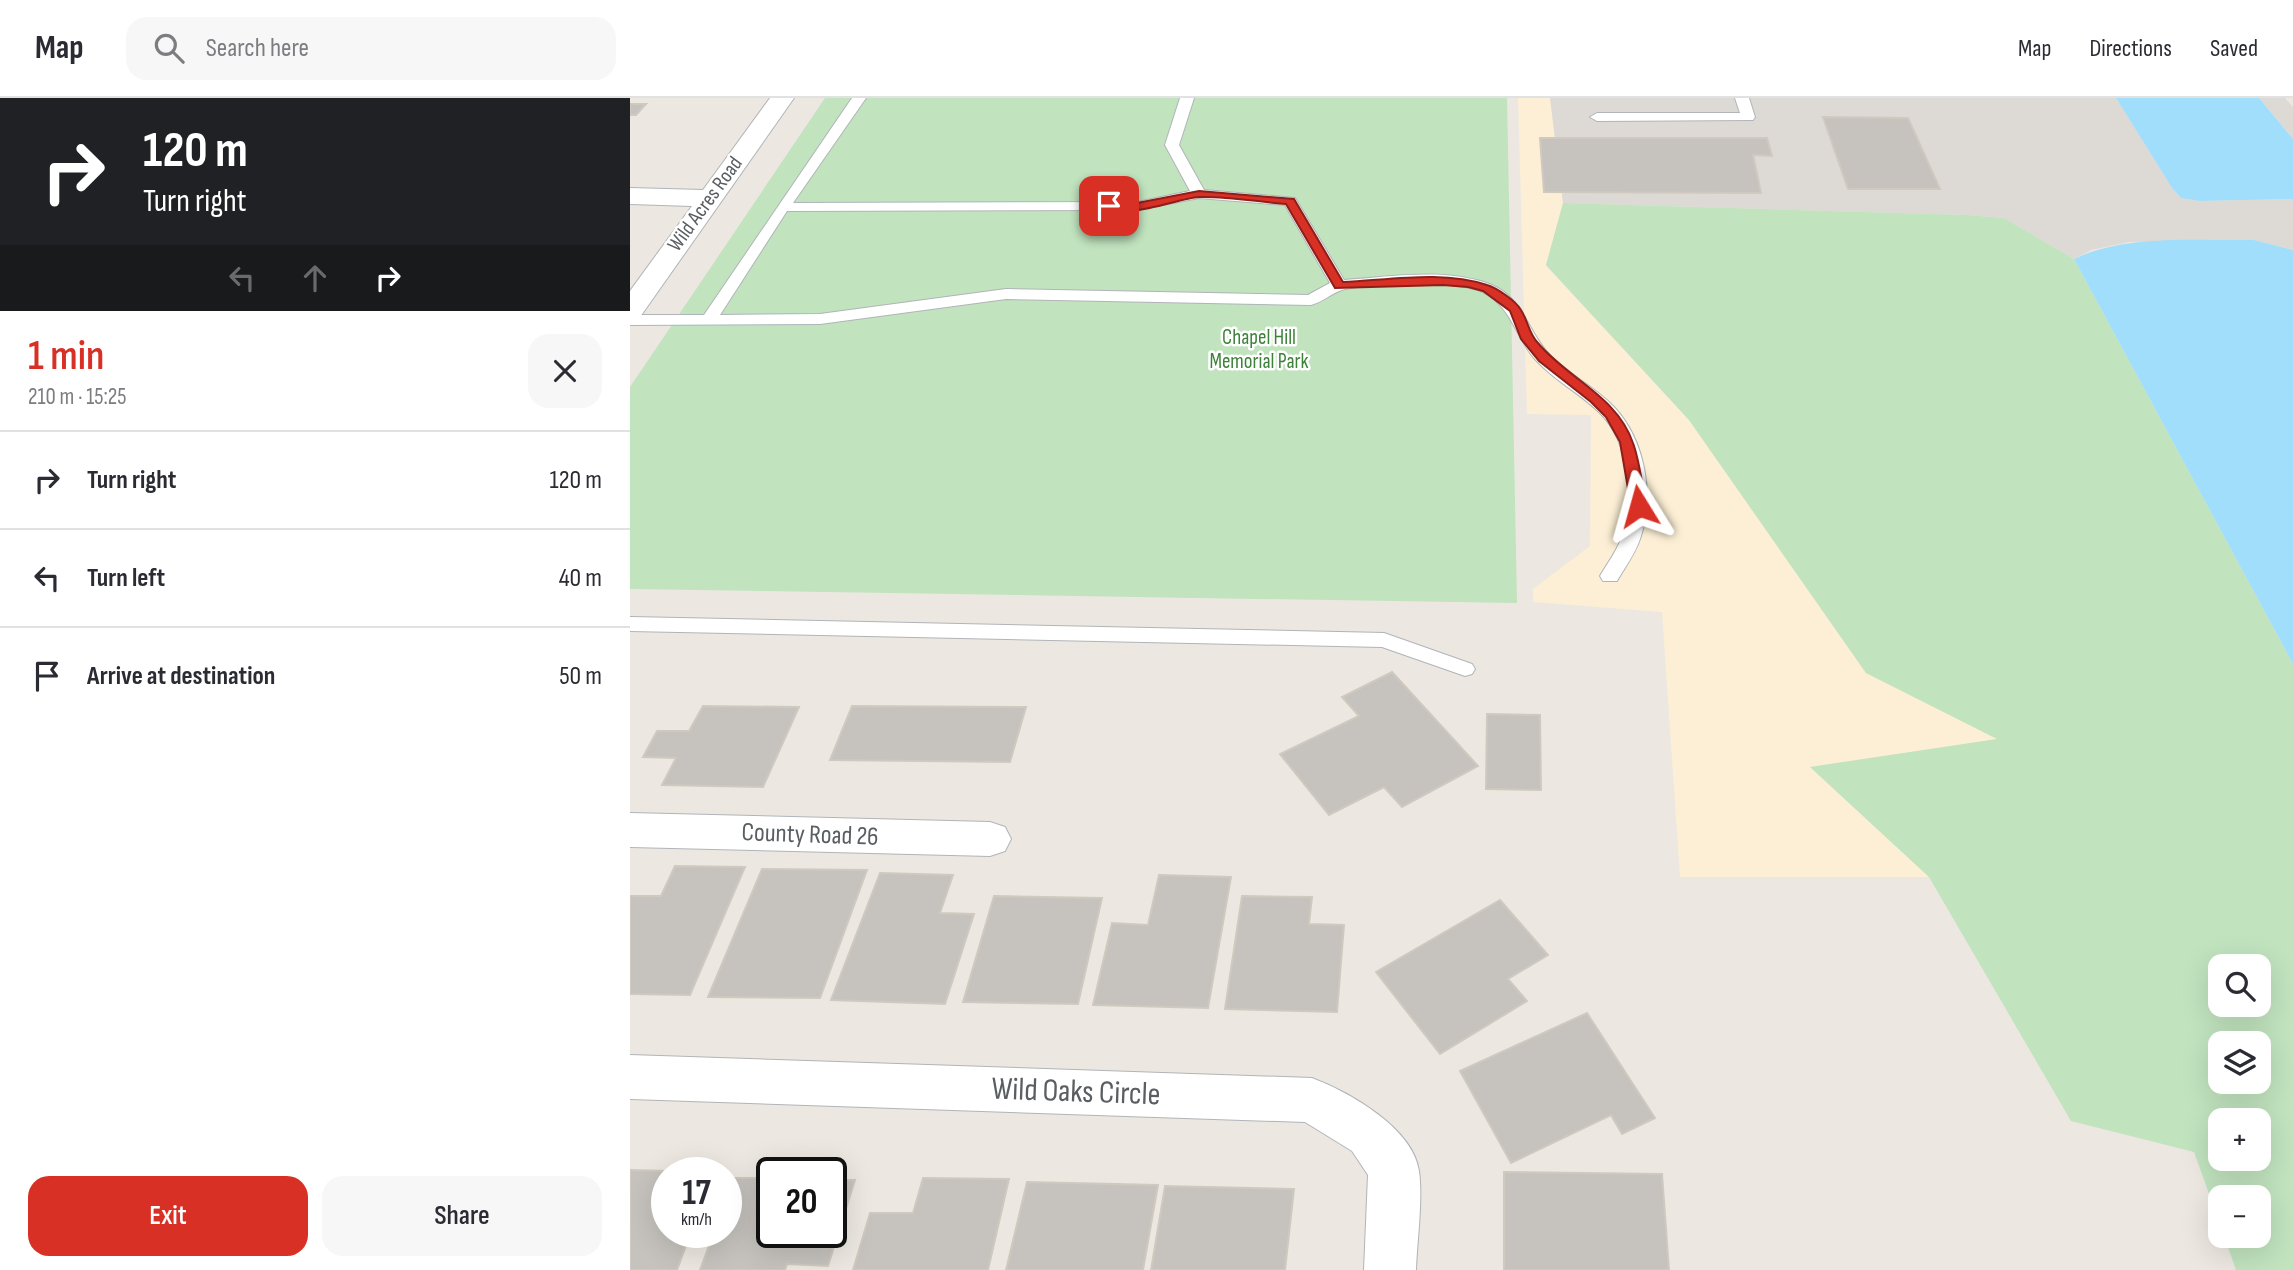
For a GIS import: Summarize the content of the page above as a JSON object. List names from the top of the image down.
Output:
{
  "streets": {
    "street": ["Wild Acres Road", "County Road 26", "Wild Oaks Circle"]
  },
  "parks": ["Chapel Hill Memorial Park"],
  "page": {
    "header": "Map",
    "search": "Search here",
    "nav": ["Map", "Directions", "Saved"],
    "turn": ["120 m", "Turn right"],
    "heading": ["1 min", "210 m · 15:25"],
    "list": [
      {
        "name": "Turn right",
        "value": "120 m"
      },
      {
        "name": "Turn left",
        "value": "40 m"
      },
      {
        "name": "Arrive at destination",
        "value": "50 m"
      }
    ],
    "map_buttons": ["+", "−"],
    "speed": "17 km/h",
    "limit": "20",
    "buttons": ["Exit", "Share"]
  }
}
